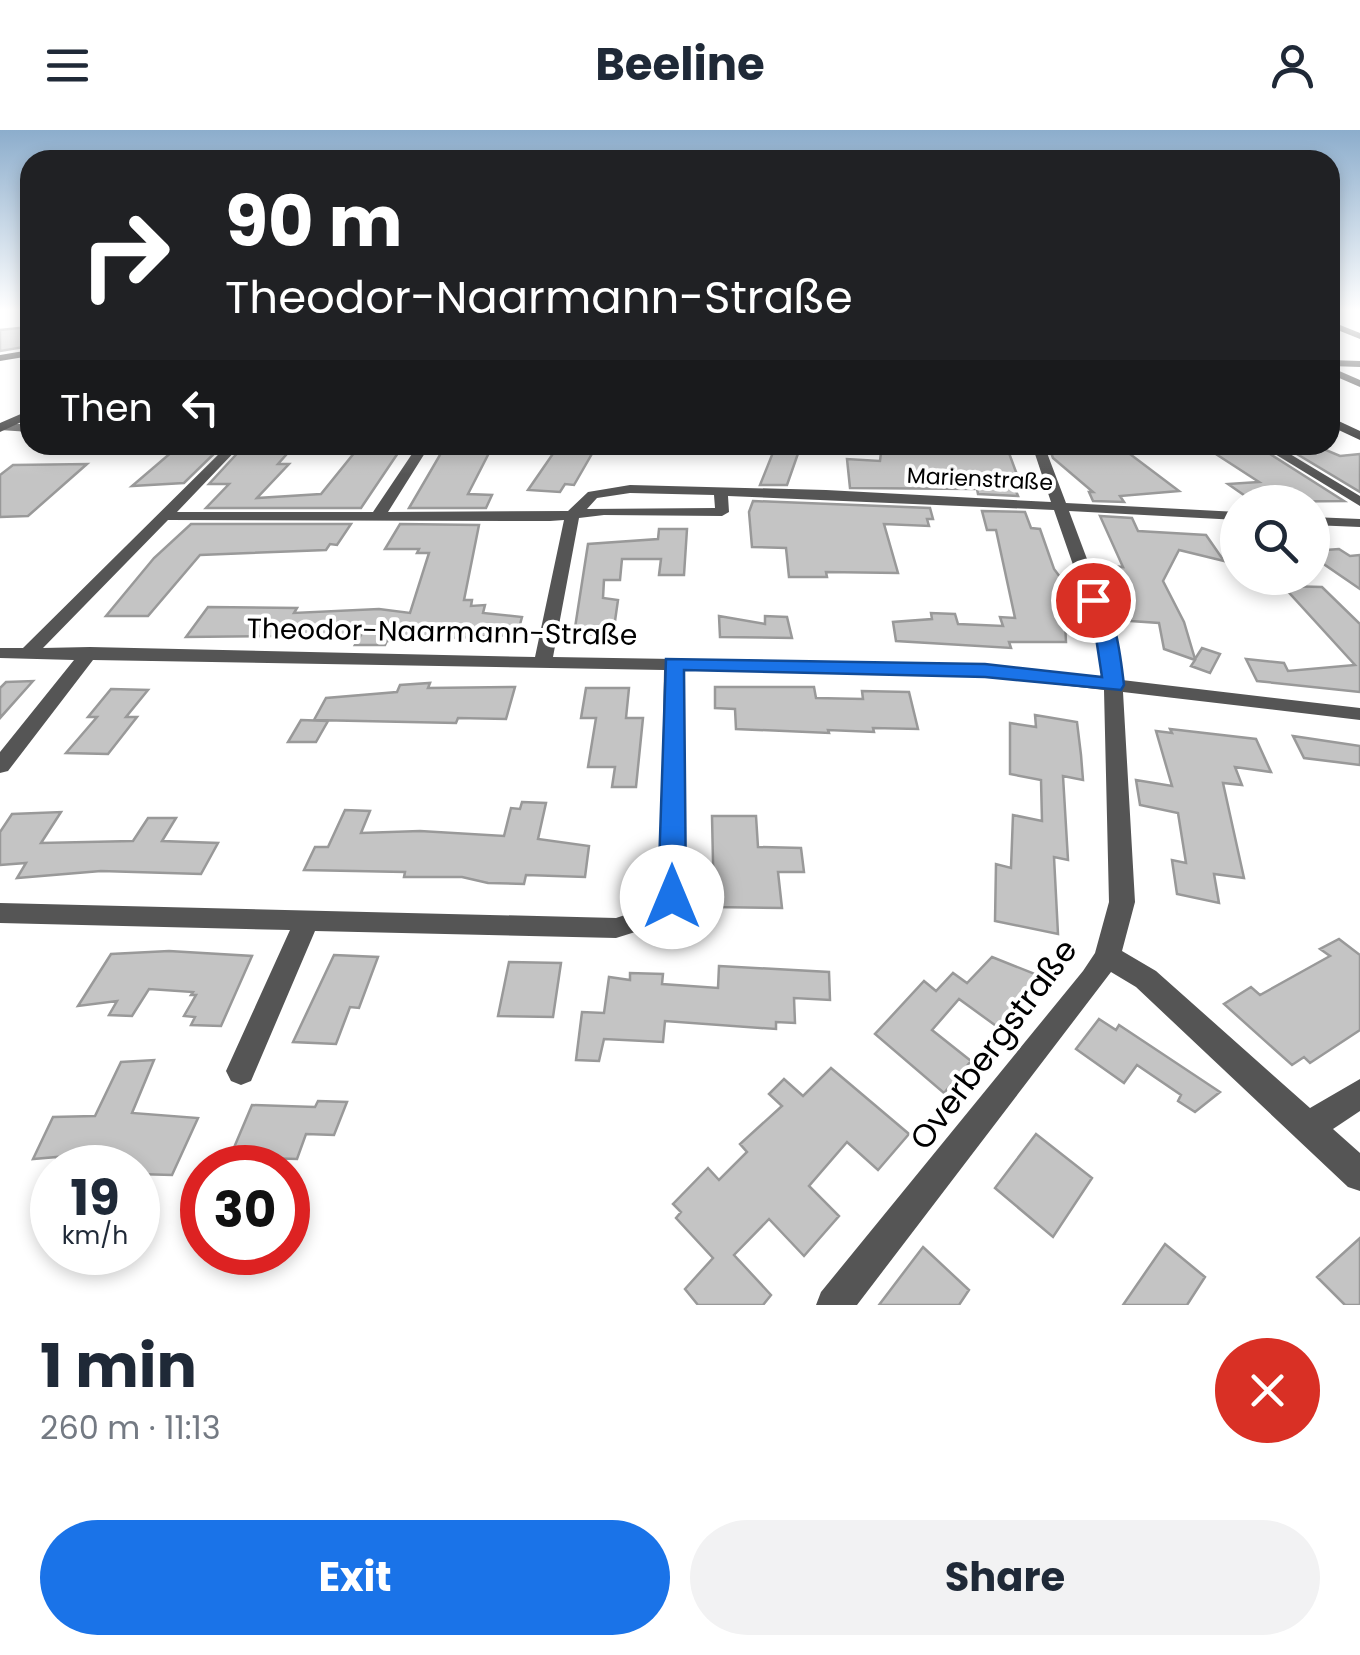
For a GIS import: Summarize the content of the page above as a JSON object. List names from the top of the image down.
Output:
{
  "streets": {
    "street": ["Marienstraße", "Theodor-Naarmann-Straße", "Overbergstraße"]
  },
  "crossings": [
    ["Marienstraße", "Overbergstraße"],
    ["Theodor-Naarmann-Straße", "Overbergstraße"]
  ],
  "page": {
    "header": "Beeline",
    "turn": ["90 m", "Theodor-Naarmann-Straße"],
    "then": "Then",
    "speed": "19 km/h",
    "limit": "30",
    "heading": ["1 min", "260 m · 11:13"],
    "buttons": ["Exit", "Share"]
  }
}
